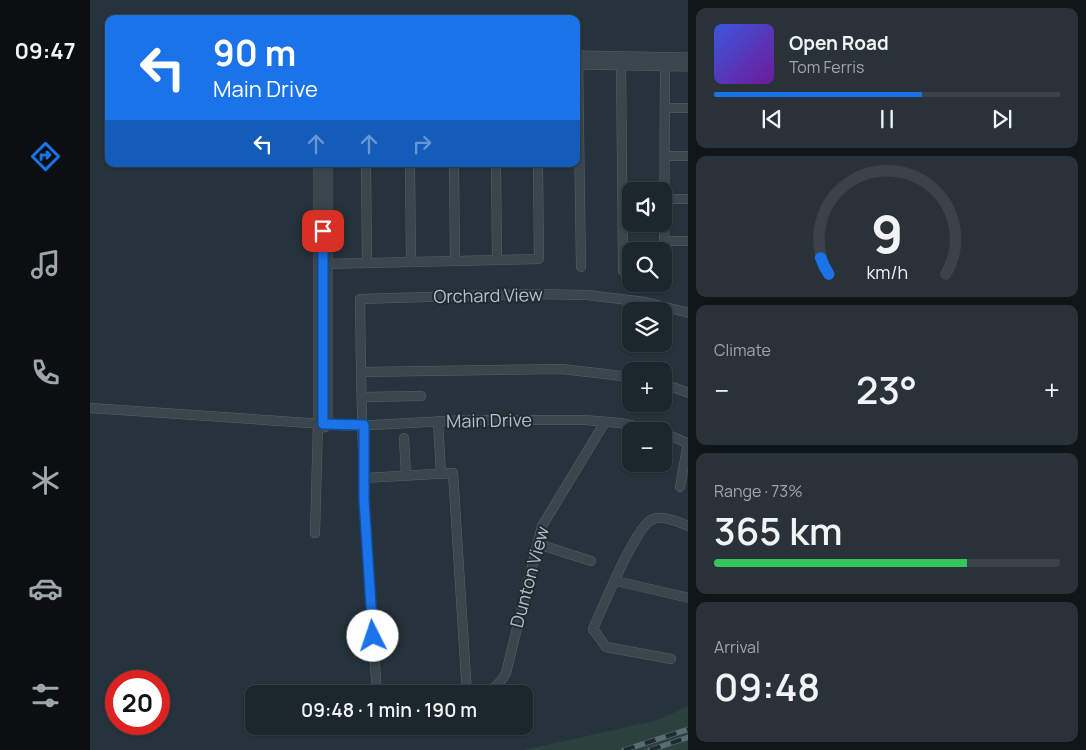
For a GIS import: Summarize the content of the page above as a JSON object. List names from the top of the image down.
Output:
{
  "streets": {
    "lane": ["Orchard View", "Main Drive", "Dunton View"]
  },
  "crossings": [
    ["Orchard View", "Main Drive"],
    ["Main Drive", "Dunton View"]
  ],
  "page": {
    "tabs": "09:47",
    "turn": ["90 m", "Main Drive"],
    "song": ["Open Road", "Tom Ferris"],
    "map_buttons": ["+", "−"],
    "tile": [
      "Climate",
      ["Range · 73%", "365 km"],
      ["Arrival", "09:48"]
    ],
    "heat": ["−", "23°", "+"],
    "limit": "20",
    "trip": "09:48 · 1 min · 190 m",
    "gauge": ["9", "km/h"]
  }
}
